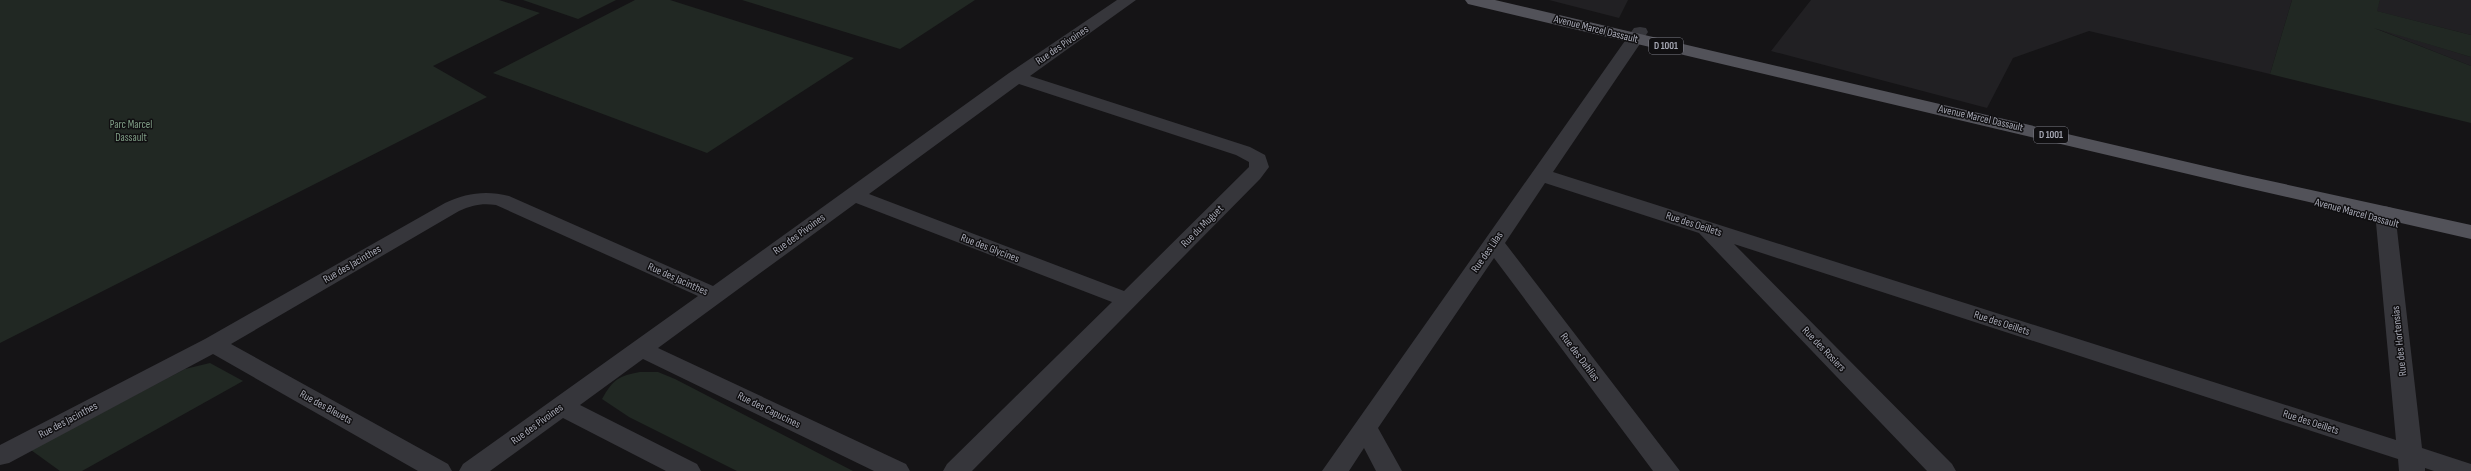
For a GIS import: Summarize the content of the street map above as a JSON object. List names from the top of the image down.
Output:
{
  "streets": {
    "main road": ["Avenue Marcel Dassault", "D 1001"],
    "street": [
      "Rue des Pivoines",
      "Rue des Oeillets",
      "Rue du Muguet",
      "Rue des Glycines",
      "Rue des Lilas",
      "Rue des Jacinthes",
      "Rue des Hortensias",
      "Rue des Rosiers",
      "Rue des Dahlias",
      "Rue des Bleuets",
      "Rue des Capucines"
    ]
  },
  "crossings": [
    ["Avenue Marcel Dassault", "Rue des Lilas"],
    ["Avenue Marcel Dassault", "Rue des Hortensias"],
    ["Rue des Pivoines", "Rue du Muguet"],
    ["Rue des Pivoines", "Rue des Glycines"],
    ["Rue des Pivoines", "Rue des Jacinthes"],
    ["Rue des Pivoines", "Rue des Capucines"],
    ["Rue des Oeillets", "Rue des Lilas"],
    ["Rue des Oeillets", "Rue des Hortensias"],
    ["Rue des Oeillets", "Rue des Rosiers"],
    ["Rue du Muguet", "Rue des Glycines"],
    ["Rue des Lilas", "Rue des Dahlias"],
    ["Rue des Jacinthes", "Rue des Bleuets"]
  ],
  "parks": ["Parc Marcel Dassault"]
}
